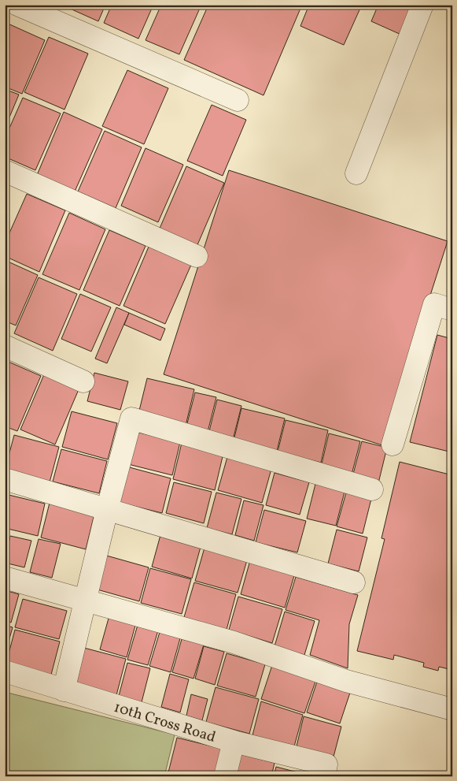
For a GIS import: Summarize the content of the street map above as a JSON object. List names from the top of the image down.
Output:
{
  "streets": {
    "street": ["10th Cross Road"]
  }
}
